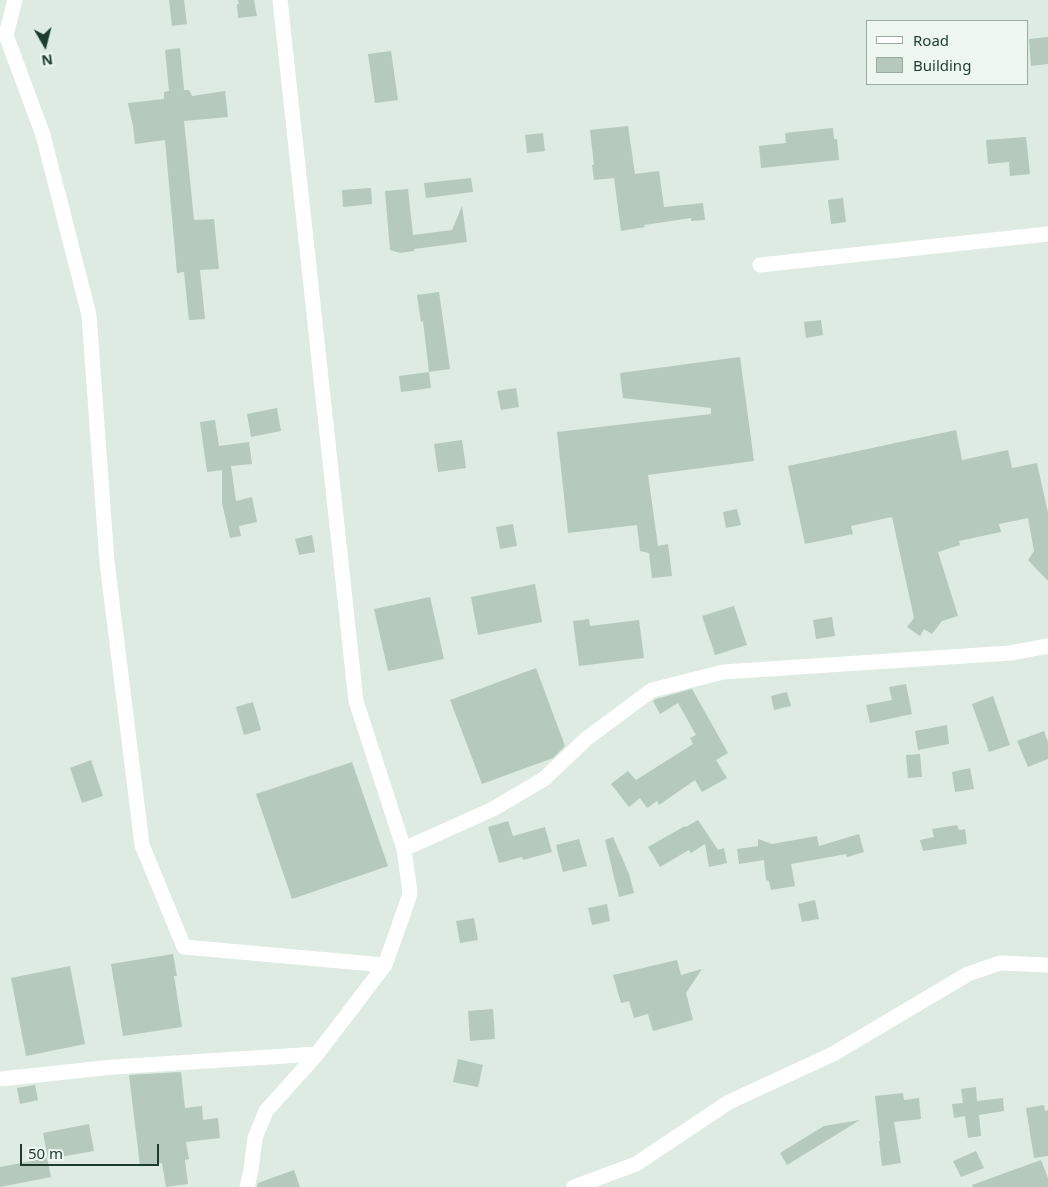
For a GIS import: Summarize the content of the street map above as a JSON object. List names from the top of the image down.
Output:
{
  "legend": ["Road", "Building"],
  "scale_bar": "50 m",
  "north": "bottom"
}
